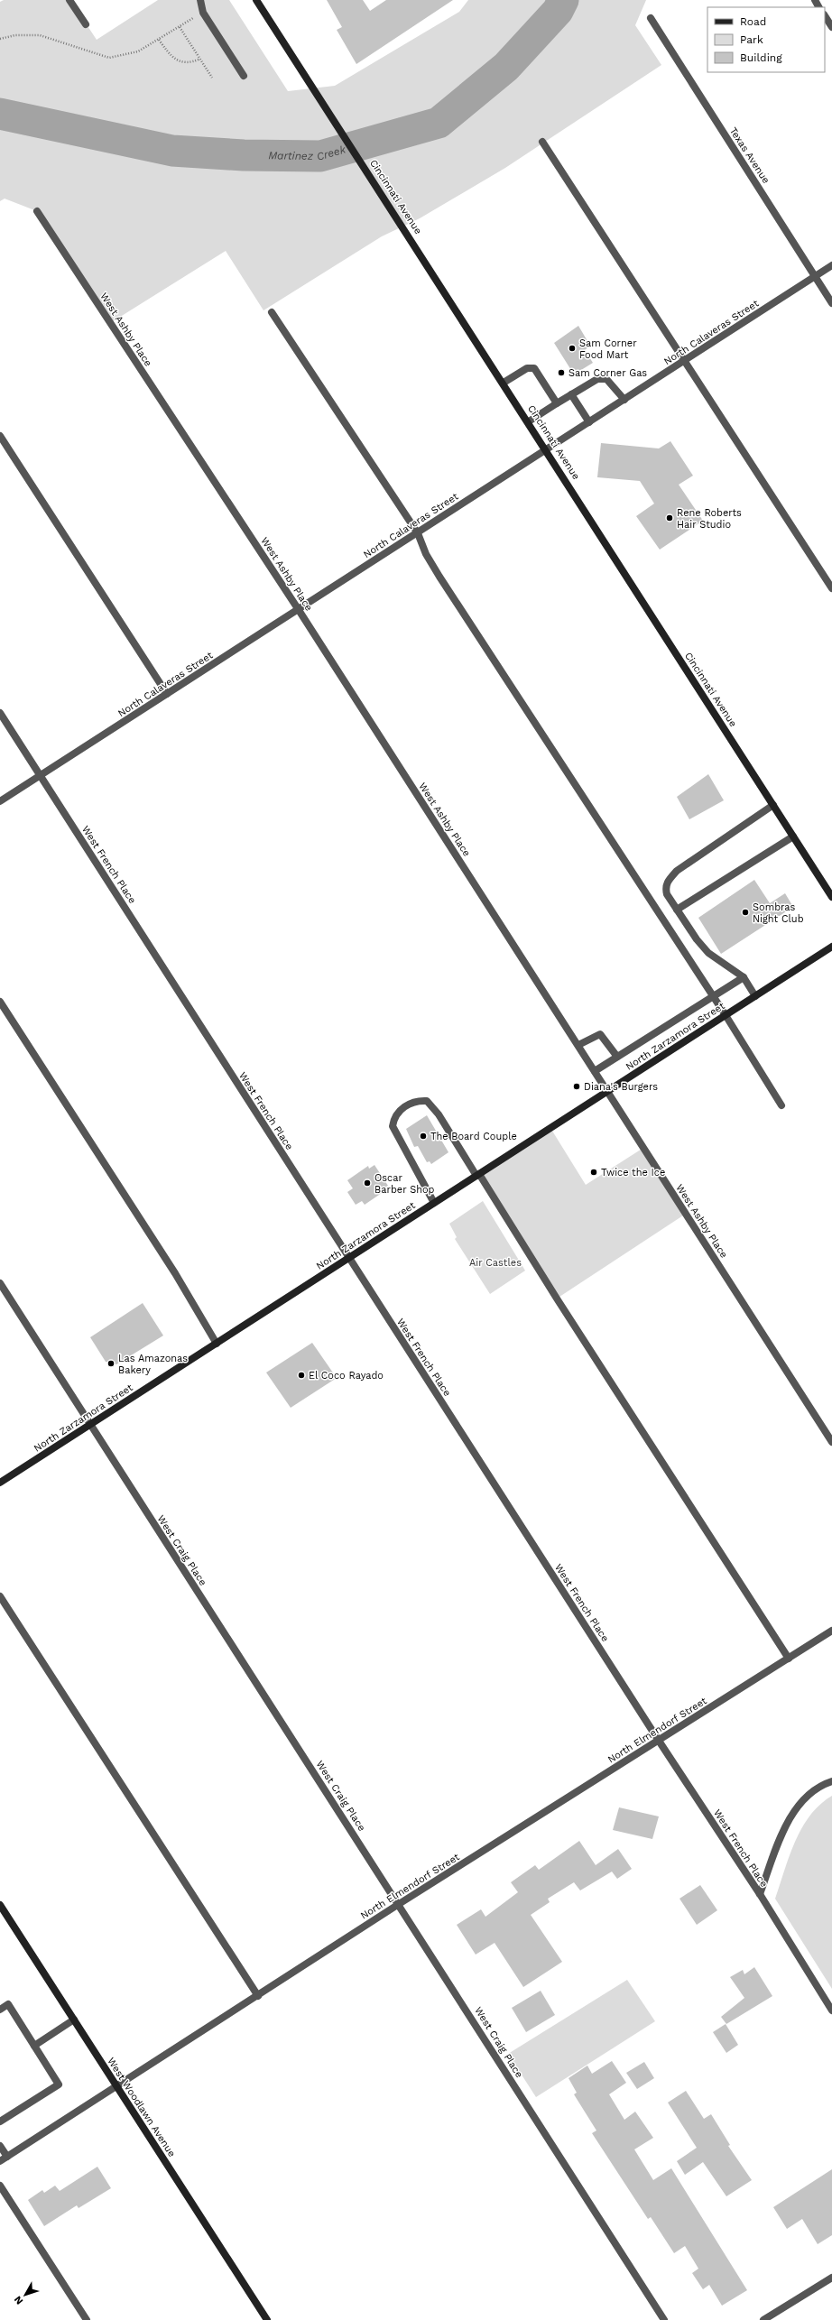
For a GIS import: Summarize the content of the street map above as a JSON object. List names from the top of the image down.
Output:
{
  "streets": {
    "street": [
      "Texas Avenue",
      "Cincinnati Avenue",
      "West Ashby Place",
      "North Calaveras Street",
      "West French Place",
      "North Zarzamora Street",
      "West Craig Place",
      "North Elmendorf Street",
      "West Woodlawn Avenue"
    ]
  },
  "crossings": [
    ["Texas Avenue", "North Calaveras Street"],
    ["Cincinnati Avenue", "North Calaveras Street"],
    ["West Ashby Place", "North Calaveras Street"],
    ["West Ashby Place", "North Zarzamora Street"],
    ["North Calaveras Street", "West French Place"],
    ["West French Place", "North Zarzamora Street"],
    ["West French Place", "North Elmendorf Street"],
    ["North Zarzamora Street", "West Craig Place"],
    ["West Craig Place", "North Elmendorf Street"],
    ["North Elmendorf Street", "West Woodlawn Avenue"]
  ],
  "water": ["Martinez Creek"],
  "parks": ["Air Castles"],
  "places": [
    "Sam Corner Food Mart",
    "Sam Corner Gas",
    "Rene Roberts Hair Studio",
    "Sombras Night Club",
    "Diana's Burgers",
    "The Board Couple",
    "Twice the Ice",
    "Oscar Barber Shop",
    "Las Amazonas Bakery",
    "El Coco Rayado"
  ],
  "legend": ["Road", "Park", "Building"],
  "north": "bottom left"
}
